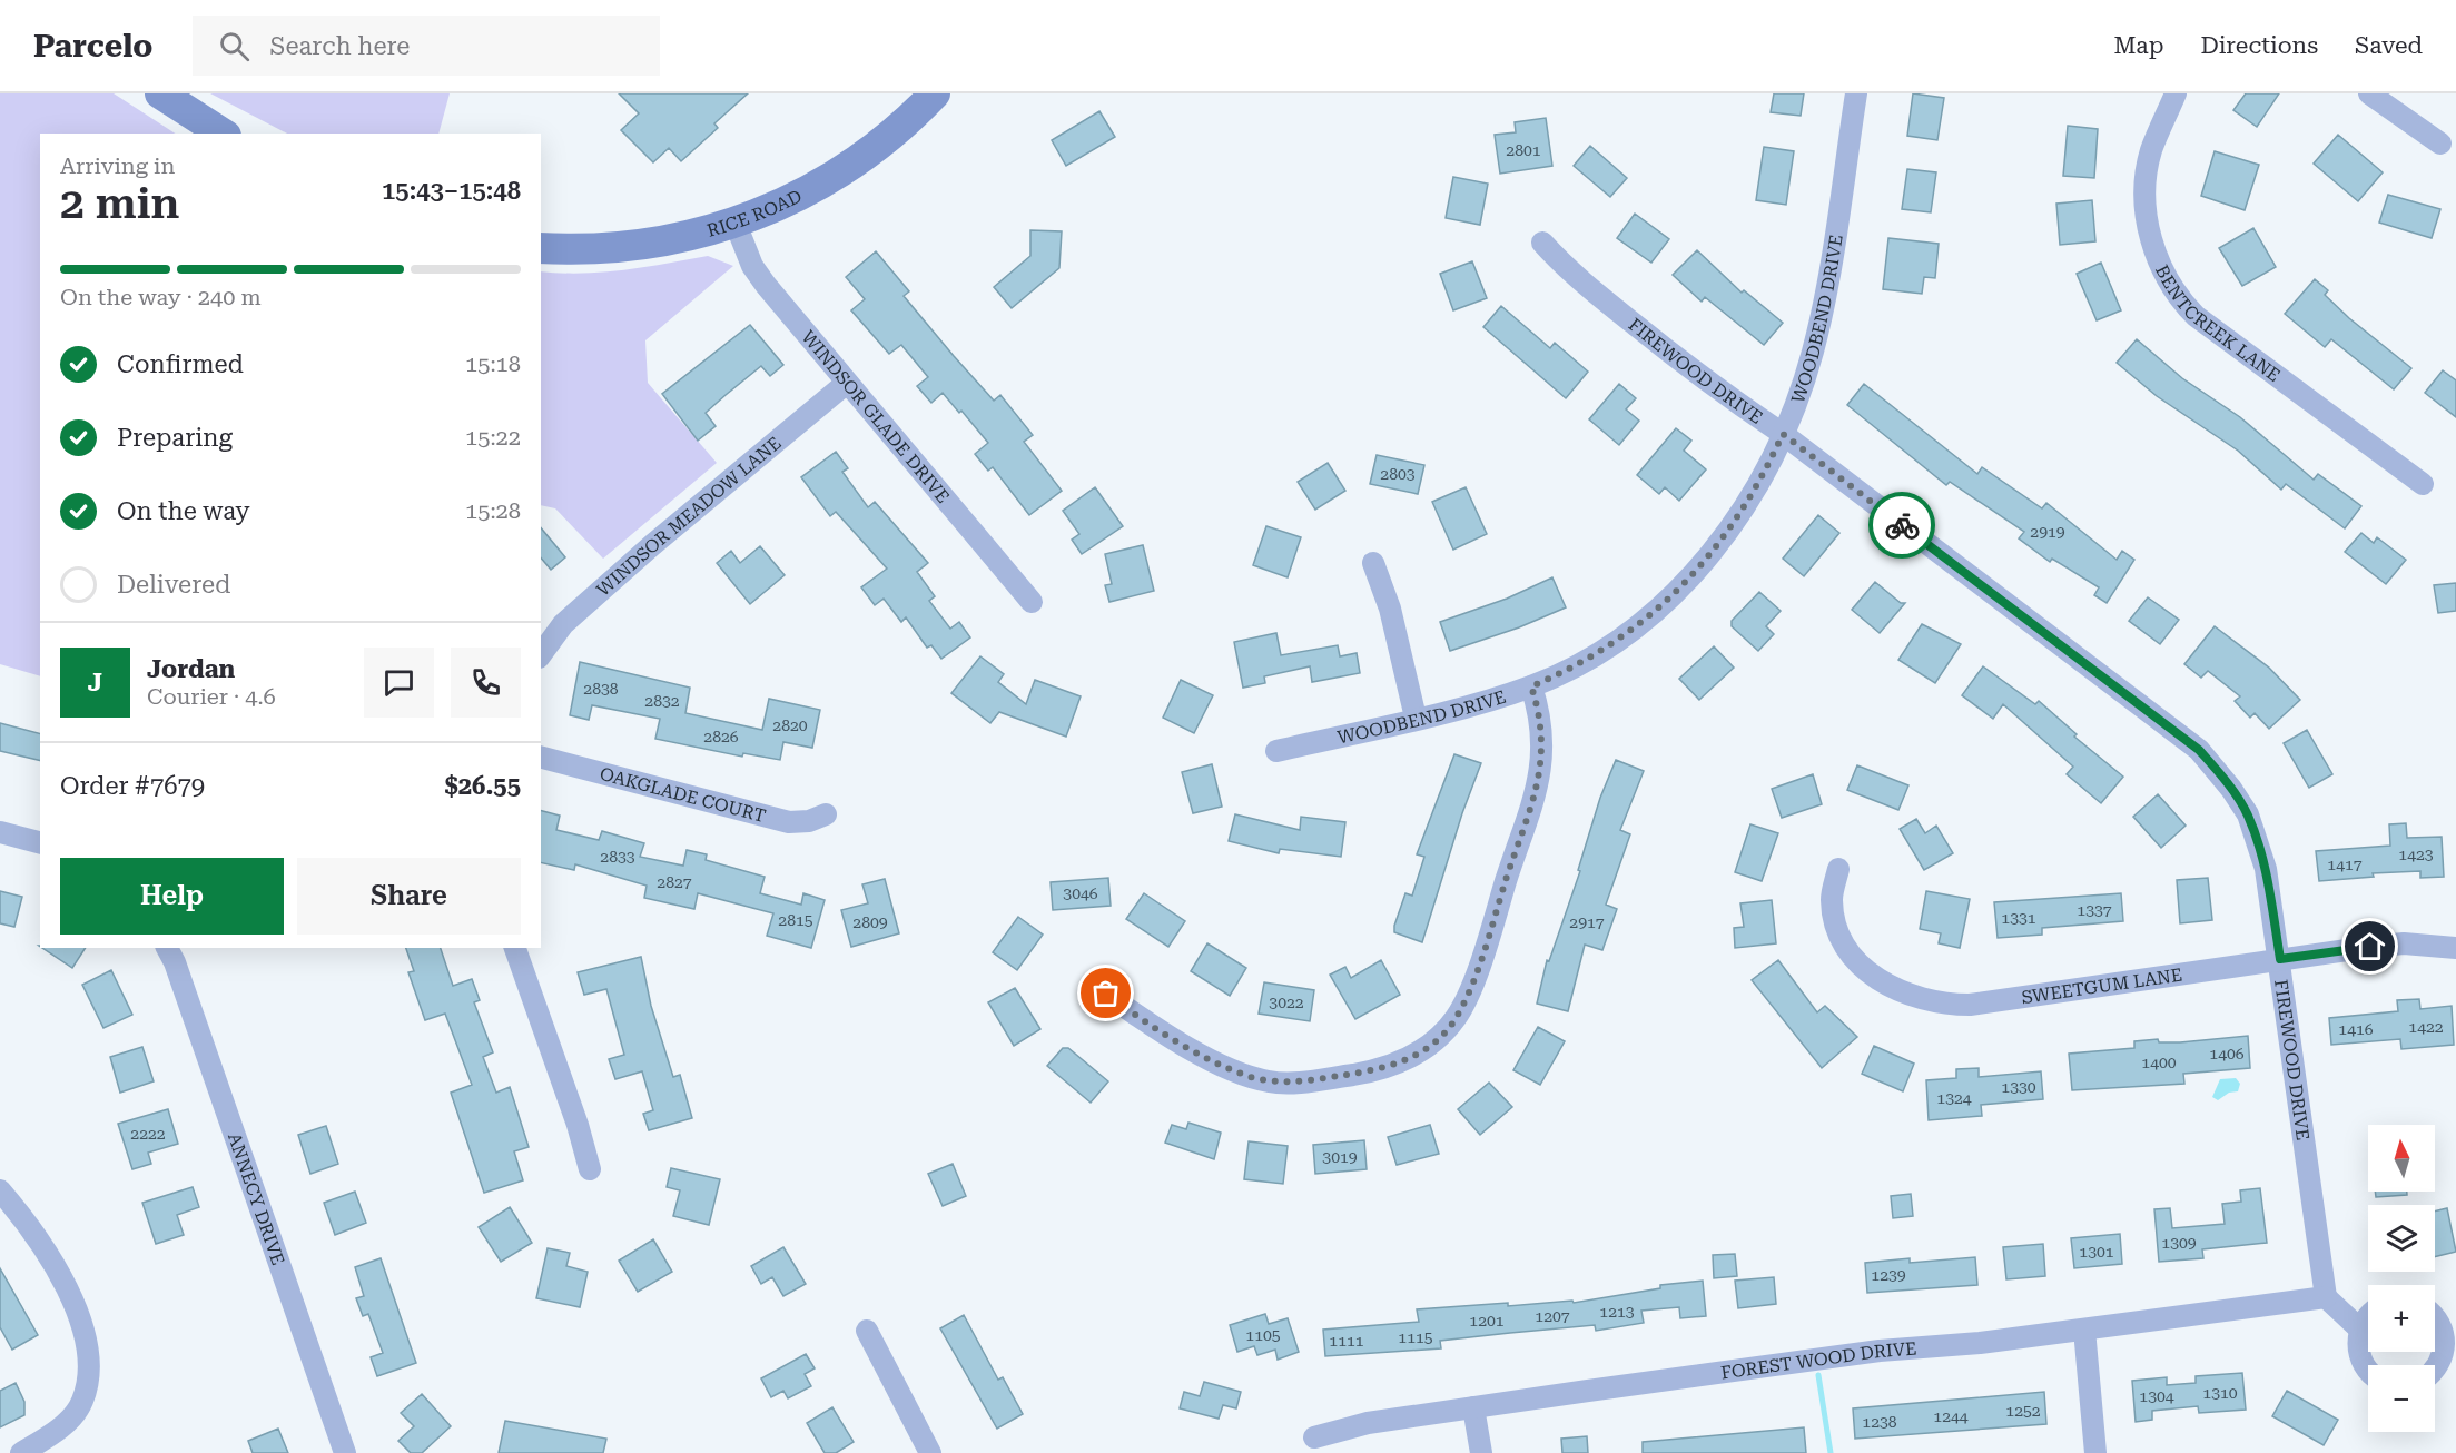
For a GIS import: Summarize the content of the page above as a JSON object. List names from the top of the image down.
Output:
{
  "streets": {
    "street": [
      "RICE ROAD",
      "WOODBEND DRIVE",
      "BENTCREEK LANE",
      "FIREWOOD DRIVE",
      "WINDSOR GLADE DRIVE",
      "WINDSOR MEADOW LANE",
      "OAKGLADE COURT",
      "SWEETGUM LANE",
      "ANNECY DRIVE",
      "FOREST WOOD DRIVE"
    ]
  },
  "crossings": [
    ["RICE ROAD", "WINDSOR GLADE DRIVE"],
    ["WOODBEND DRIVE", "FIREWOOD DRIVE"],
    ["FIREWOOD DRIVE", "SWEETGUM LANE"],
    ["FIREWOOD DRIVE", "FOREST WOOD DRIVE"],
    ["WINDSOR GLADE DRIVE", "WINDSOR MEADOW LANE"]
  ],
  "house_numbers": [
    "2801",
    "2803",
    "2919",
    "2838",
    "2832",
    "2820",
    "2826",
    "1423",
    "2833",
    "1417",
    "2827",
    "3046",
    "1337",
    "1331",
    "2815",
    "2809",
    "2917",
    "3022",
    "1422",
    "1416",
    "1406",
    "1400",
    "1330",
    "1324",
    "2222",
    "3019",
    "1309",
    "1301",
    "1239",
    "1213",
    "1207",
    "1201",
    "1105",
    "1115",
    "1111",
    "1310",
    "1304",
    "1252",
    "1244",
    "1238"
  ],
  "north": "top",
  "page": {
    "header": "Parcelo",
    "search": "Search here",
    "nav": ["Map", "Directions", "Saved"],
    "heading": ["2 min", "Arriving in", "15:43–15:48"],
    "panel": [
      "Jordan",
      "Courier · 4.6",
      "Order #7679",
      "$26.55"
    ],
    "bar": "On the way · 240 m",
    "list": [
      ["Confirmed", "15:18"],
      ["Preparing", "15:22"],
      ["On the way", "15:28"],
      "Delivered"
    ],
    "round": "J",
    "buttons": ["Help", "Share"],
    "map_buttons": ["+", "−"]
  }
}
